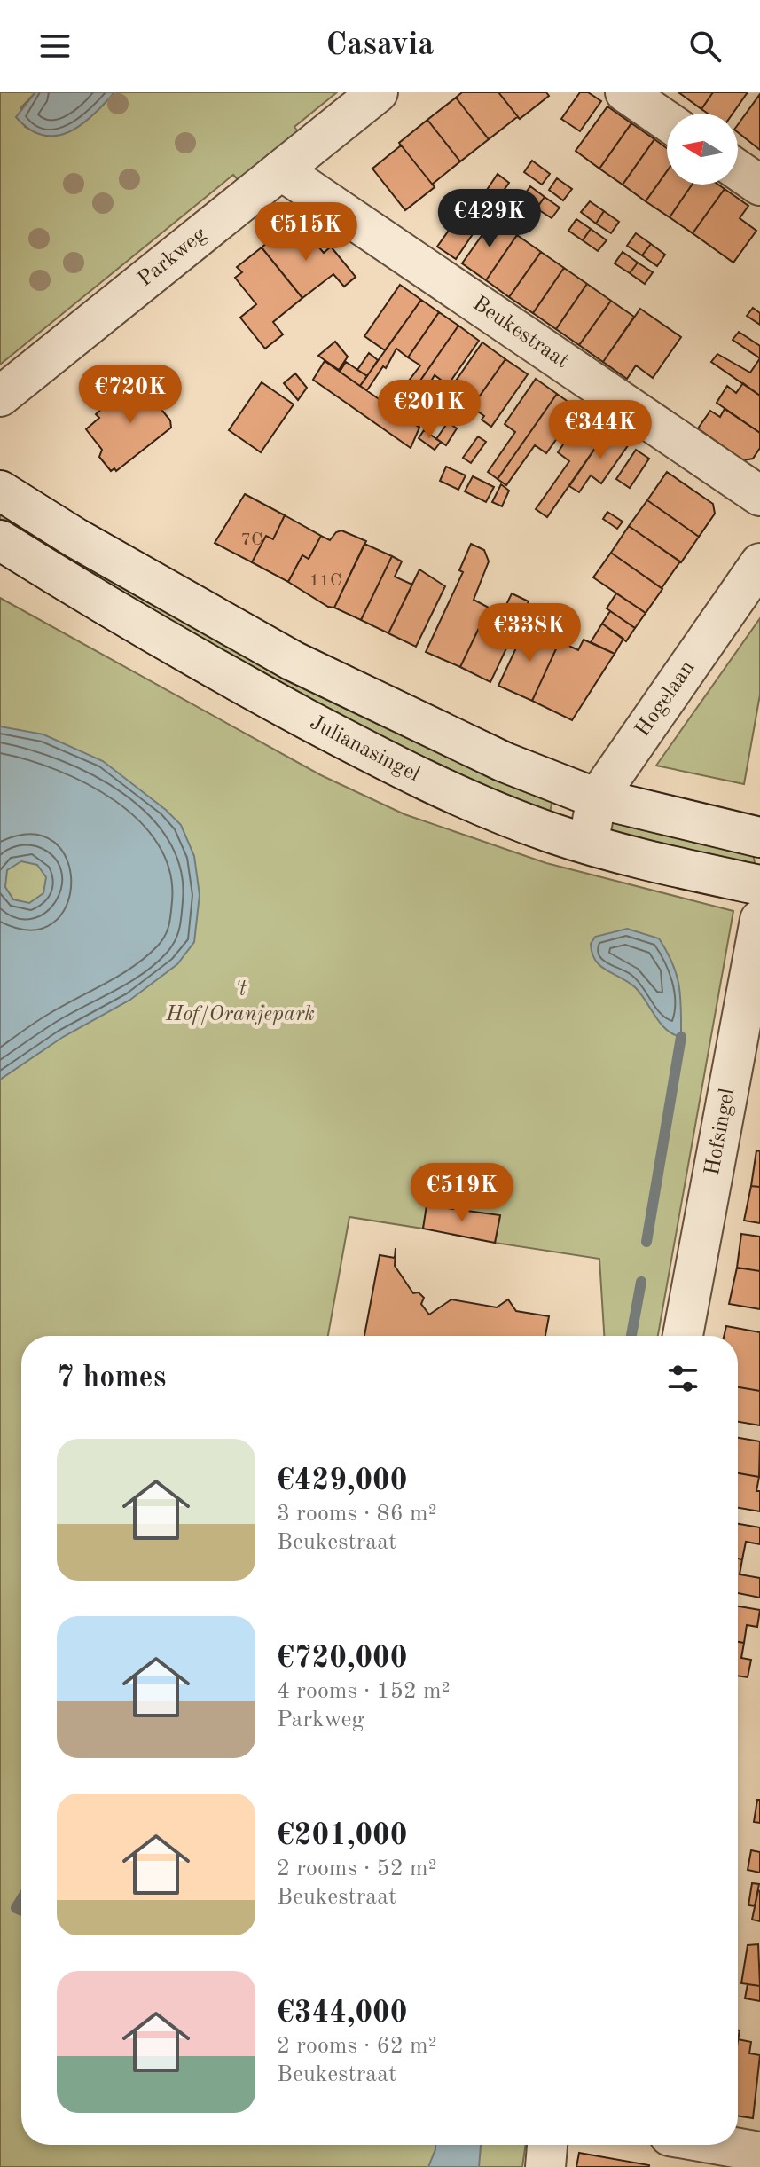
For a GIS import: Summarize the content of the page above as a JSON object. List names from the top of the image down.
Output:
{
  "streets": {
    "street": [
      "Parkweg",
      "Beukestraat",
      "Hogelaan",
      "Julianasingel",
      "Hofsingel"
    ]
  },
  "crossings": [
    ["Parkweg", "Beukestraat"],
    ["Hogelaan", "Julianasingel"]
  ],
  "parks": ["'t Hof/Oranjepark"],
  "house_numbers": ["7C", "11C"],
  "north": "left",
  "page": {
    "header": "Casavia",
    "price": [
      "€429K",
      "€515K",
      "€720K",
      "€201K",
      "€344K",
      "€338K",
      "€519K"
    ],
    "heading": "7 homes",
    "list": [
      {
        "name": "€429,000",
        "note": "3 rooms · 86 m² · Beukestraat"
      },
      {
        "name": "€720,000",
        "note": "4 rooms · 152 m² · Parkweg"
      },
      {
        "name": "€201,000",
        "note": "2 rooms · 52 m² · Beukestraat"
      },
      {
        "name": "€344,000",
        "note": "2 rooms · 62 m² · Beukestraat"
      }
    ]
  }
}
